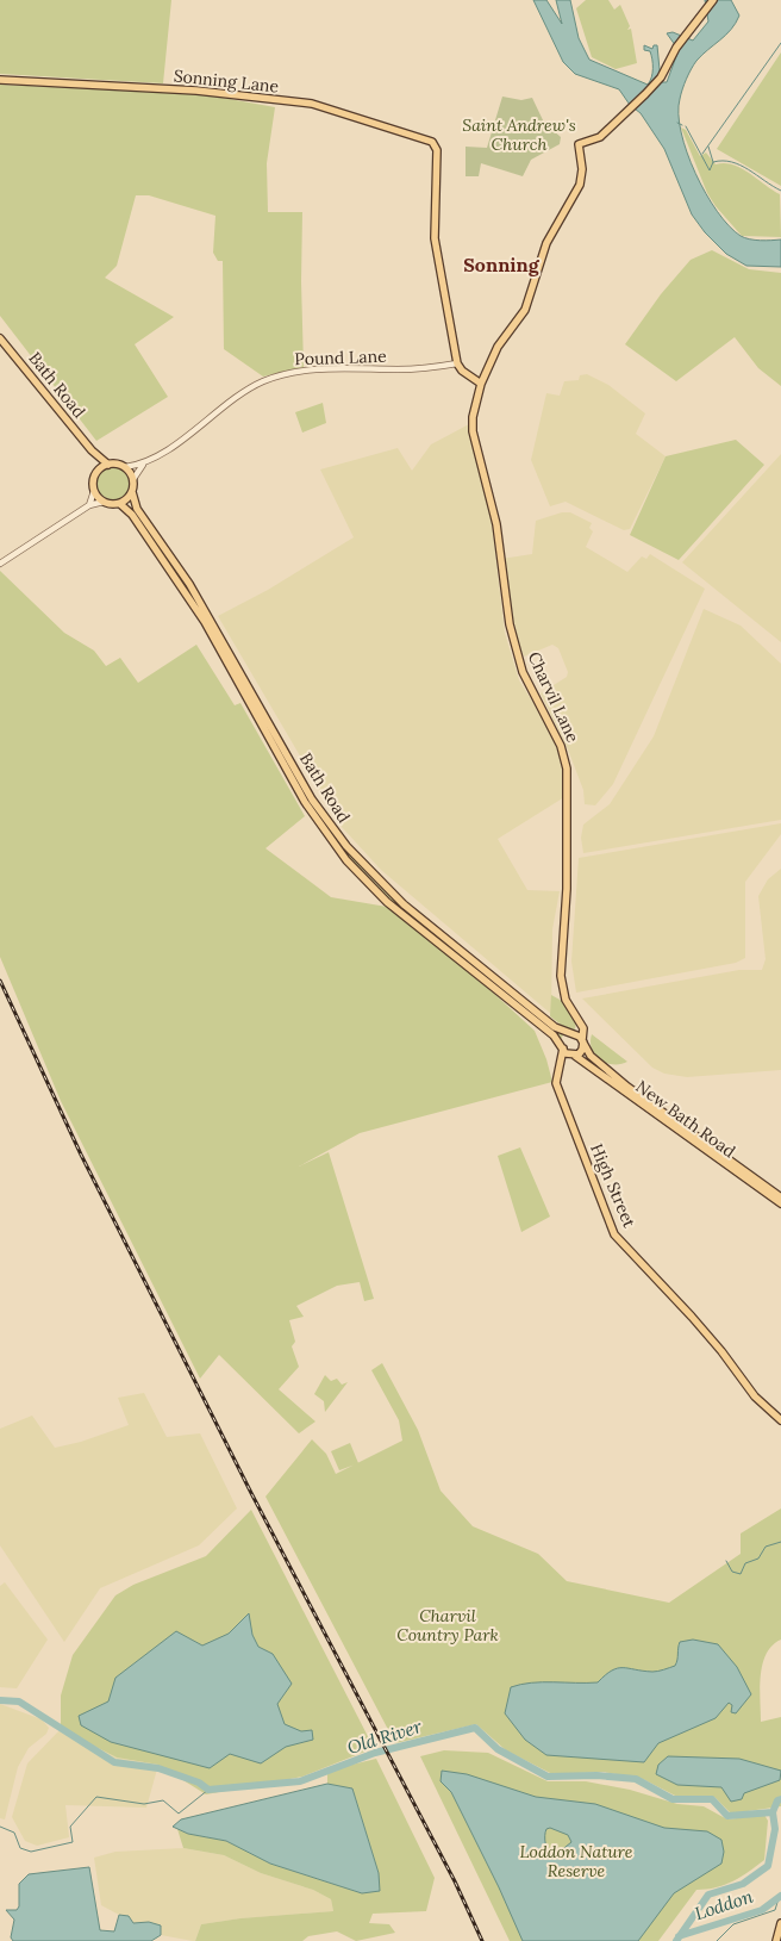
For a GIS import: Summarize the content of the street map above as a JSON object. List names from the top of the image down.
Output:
{
  "streets": {
    "main road": [
      "Sonning Lane",
      "Bath Road",
      "Charvil Lane",
      "New Bath Road",
      "High Street"
    ],
    "street": ["Pound Lane"]
  },
  "crossings": [
    ["Sonning Lane", "Pound Lane"],
    ["Pound Lane", "Bath Road"],
    ["Bath Road", "Charvil Lane"],
    ["Bath Road", "New Bath Road"],
    ["Bath Road", "High Street"],
    ["Charvil Lane", "New Bath Road"],
    ["Charvil Lane", "High Street"],
    ["New Bath Road", "High Street"]
  ],
  "districts": ["Sonning"],
  "water": ["Old River", "Loddon"],
  "parks": ["Saint Andrew's Church", "Charvil Country Park", "Loddon Nature Reserve"]
}
